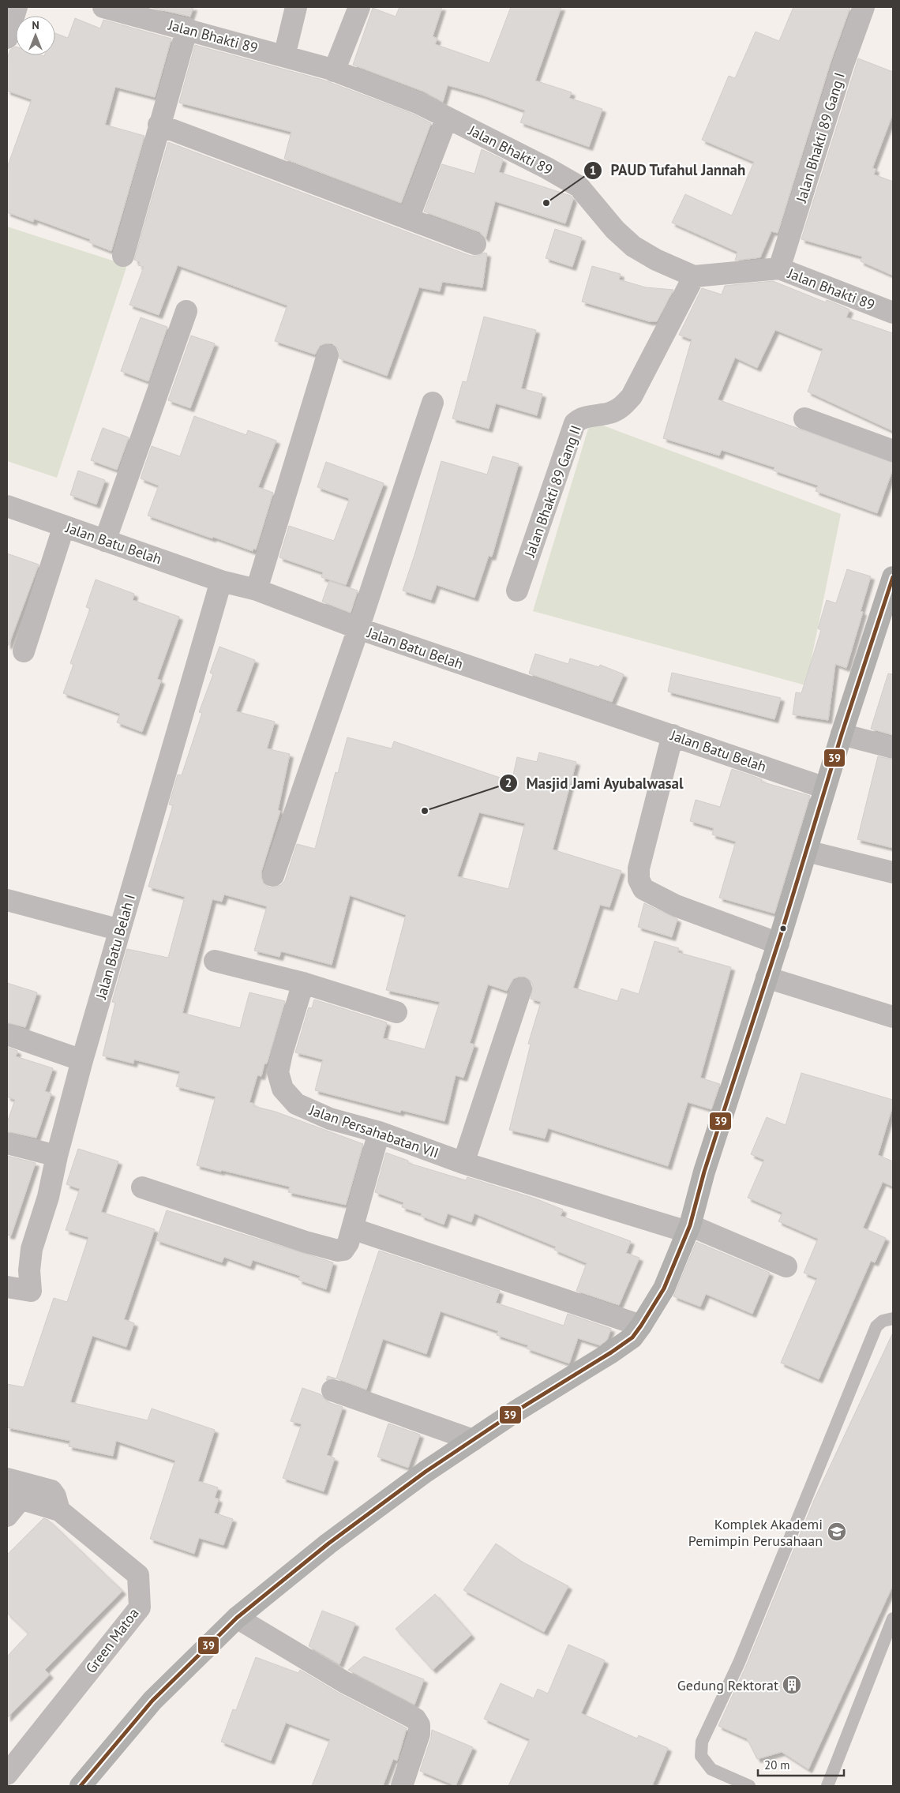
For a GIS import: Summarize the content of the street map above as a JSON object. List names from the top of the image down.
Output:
{
  "streets": {
    "street": [
      "Jalan Bhakti 89",
      "Jalan Bhakti 89 Gang I",
      "Jalan Bhakti 89 Gang II",
      "Jalan Batu Belah",
      "Jalan Batu Belah I",
      "Jalan Persahabatan VII",
      "Green Matoa"
    ]
  },
  "crossings": [
    ["Jalan Bhakti 89", "Jalan Bhakti 89 Gang I"],
    ["Jalan Bhakti 89", "Jalan Bhakti 89 Gang II"],
    ["Jalan Batu Belah", "Jalan Batu Belah I"]
  ],
  "places": {
    "other": ["PAUD Tufahul Jannah", "Masjid Jami Ayubalwasal"],
    "school or university": ["Komplek Akademi Pemimpin Perusahaan"],
    "building": ["Gedung Rektorat"]
  },
  "lines": ["transit line 39"],
  "scale_bar": "20 m",
  "north": "top"
}
